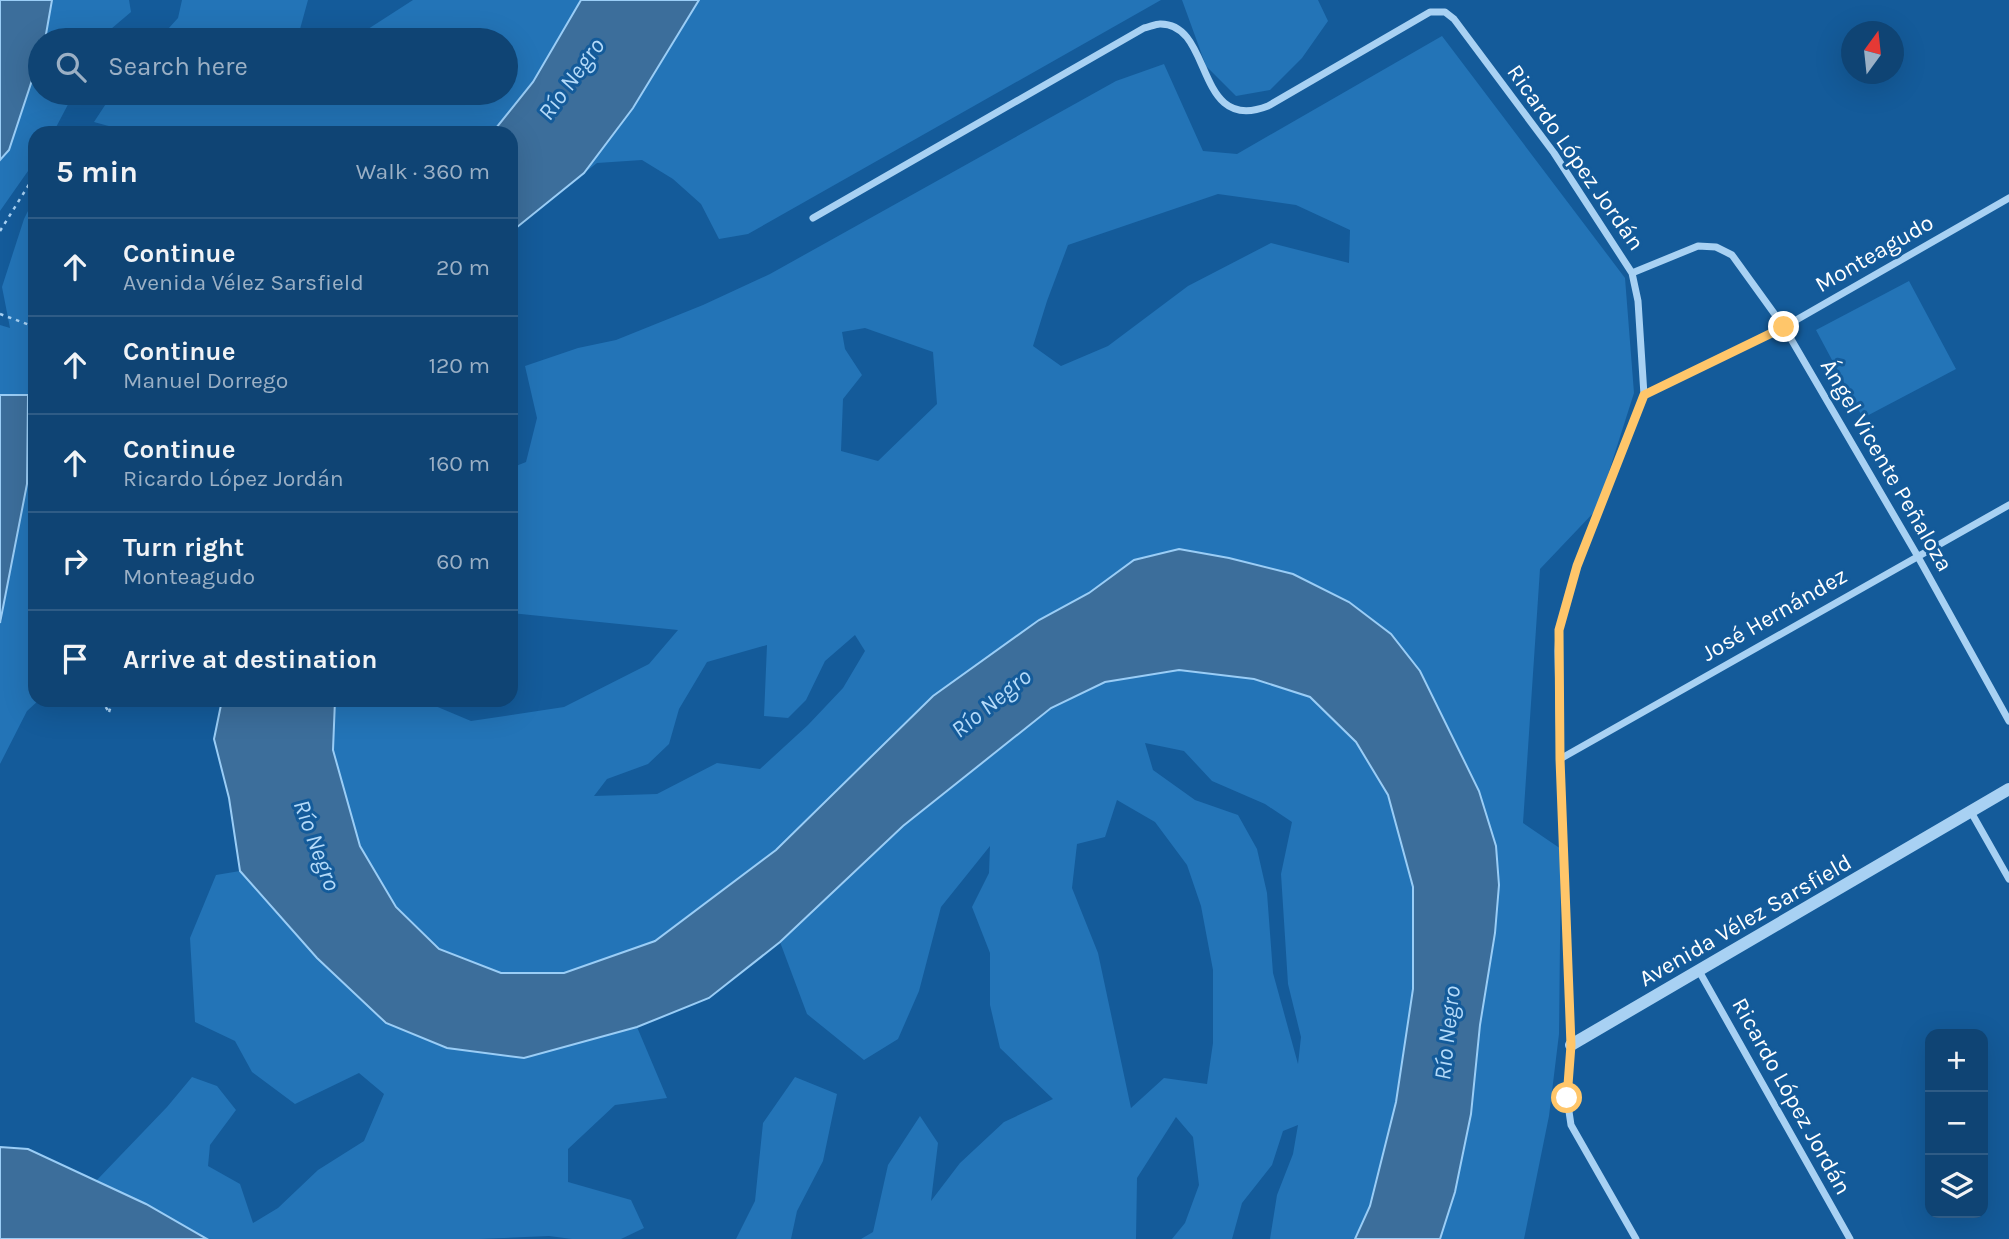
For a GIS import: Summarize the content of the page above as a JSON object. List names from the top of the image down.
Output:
{
  "streets": {
    "street": [
      "Ricardo López Jordán",
      "Monteagudo",
      "Ángel Vicente Peñaloza",
      "José Hernández",
      "Avenida Vélez Sarsfield"
    ]
  },
  "crossings": [
    ["Ricardo López Jordán", "Monteagudo"],
    ["Ricardo López Jordán", "Ángel Vicente Peñaloza"],
    ["Ricardo López Jordán", "José Hernández"],
    ["Ricardo López Jordán", "Avenida Vélez Sarsfield"],
    ["Monteagudo", "Ángel Vicente Peñaloza"],
    ["Ángel Vicente Peñaloza", "José Hernández"]
  ],
  "water": ["Río Negro"],
  "north": "top",
  "page": {
    "search": "Search here",
    "heading": ["5 min", "Walk · 360 m"],
    "list": [
      ["Continue", "Avenida Vélez Sarsfield", "20 m"],
      ["Continue", "Manuel Dorrego", "120 m"],
      ["Continue", "Ricardo López Jordán", "160 m"],
      ["Turn right", "Monteagudo", "60 m"],
      "Arrive at destination"
    ],
    "map_buttons": ["+", "−"]
  }
}
